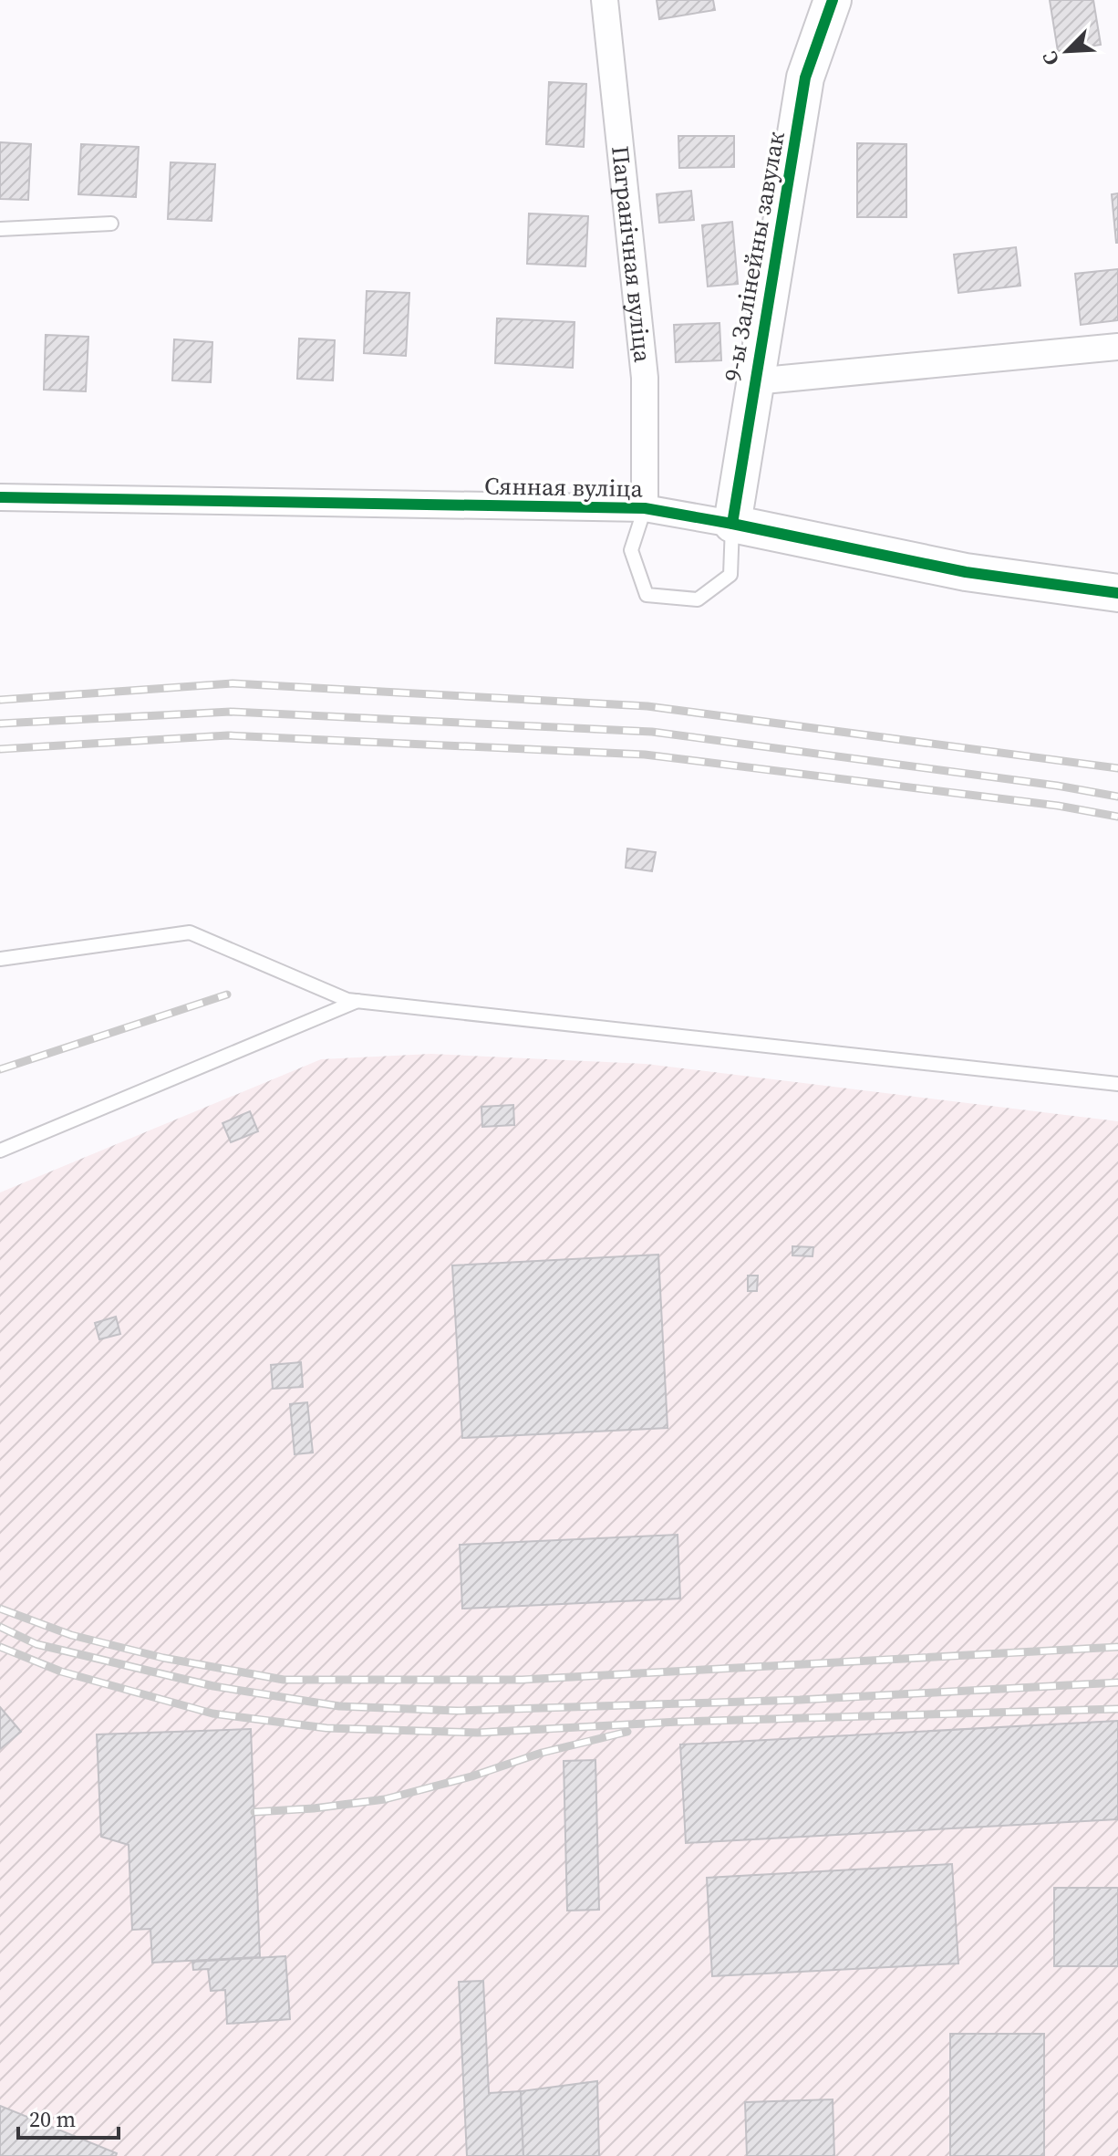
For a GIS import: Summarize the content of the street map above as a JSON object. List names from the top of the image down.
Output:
{
  "streets": {
    "street": ["Пагранічная вуліца", "9-ы Залінейны завулак", "Сянная вуліца"]
  },
  "crossings": [
    ["Пагранічная вуліца", "9-ы Залінейны завулак"],
    ["Пагранічная вуліца", "Сянная вуліца"],
    ["9-ы Залінейны завулак", "Сянная вуліца"]
  ],
  "scale_bar": "20 m",
  "north": "bottom left"
}
